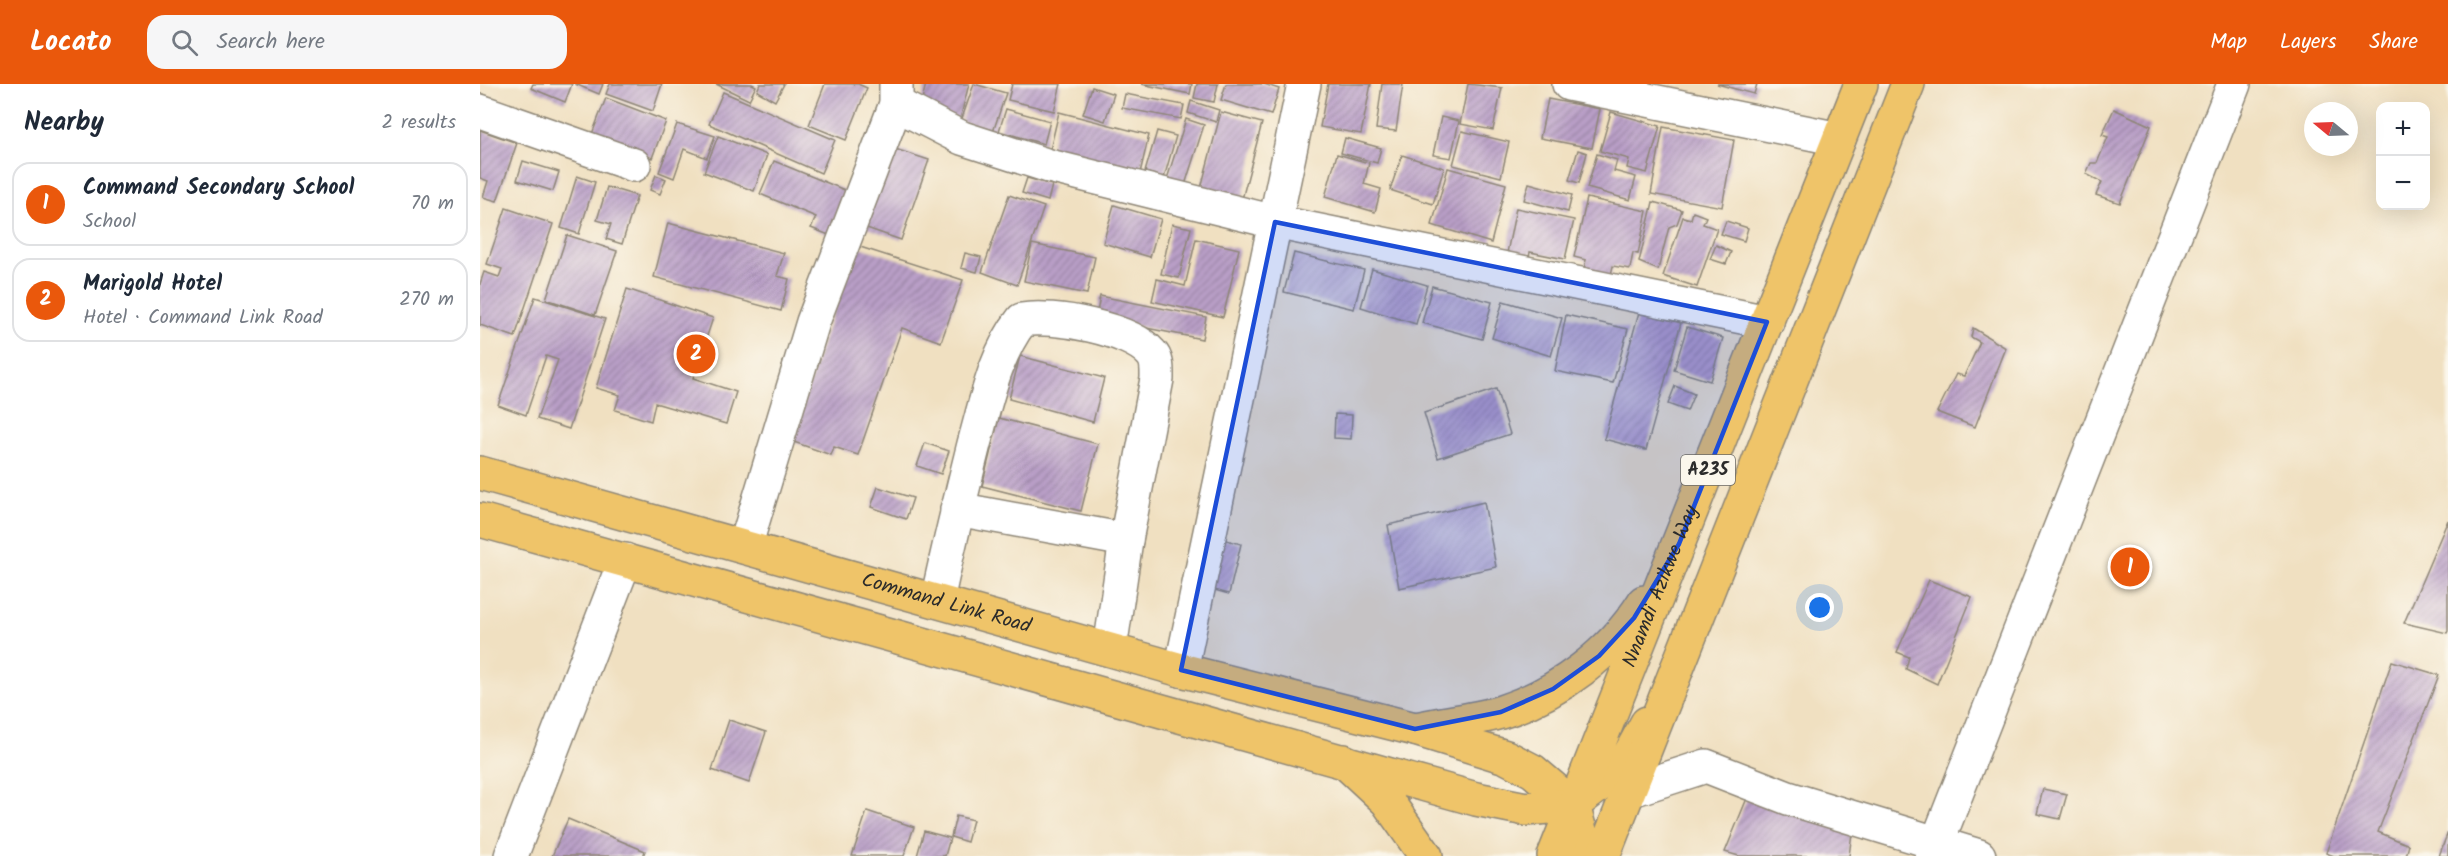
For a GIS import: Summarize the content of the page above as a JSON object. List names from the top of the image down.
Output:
{
  "streets": {
    "main road": ["A235", "Nnamdi Azikwe Way", "Command Link Road"]
  },
  "crossings": [
    ["Nnamdi Azikwe Way", "Command Link Road"]
  ],
  "north": "left",
  "page": {
    "header": "Locato",
    "search": "Search here",
    "nav": ["Map", "Layers", "Share"],
    "heading": ["Nearby", "2 results"],
    "map_buttons": ["+", "−"],
    "list": [
      {
        "mark": "1",
        "name": "Command Secondary School",
        "note": "School",
        "value": "70 m"
      },
      {
        "mark": "2",
        "name": "Marigold Hotel",
        "note": "Hotel · Command Link Road",
        "value": "270 m"
      }
    ],
    "pins": ["2", "1"]
  }
}
